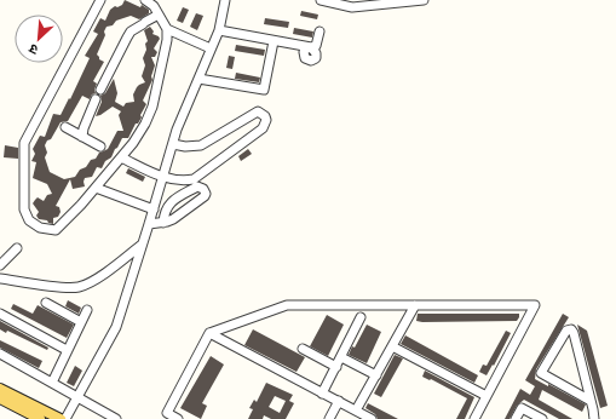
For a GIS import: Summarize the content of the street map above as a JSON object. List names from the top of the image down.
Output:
{
  "north": "bottom left"
}
